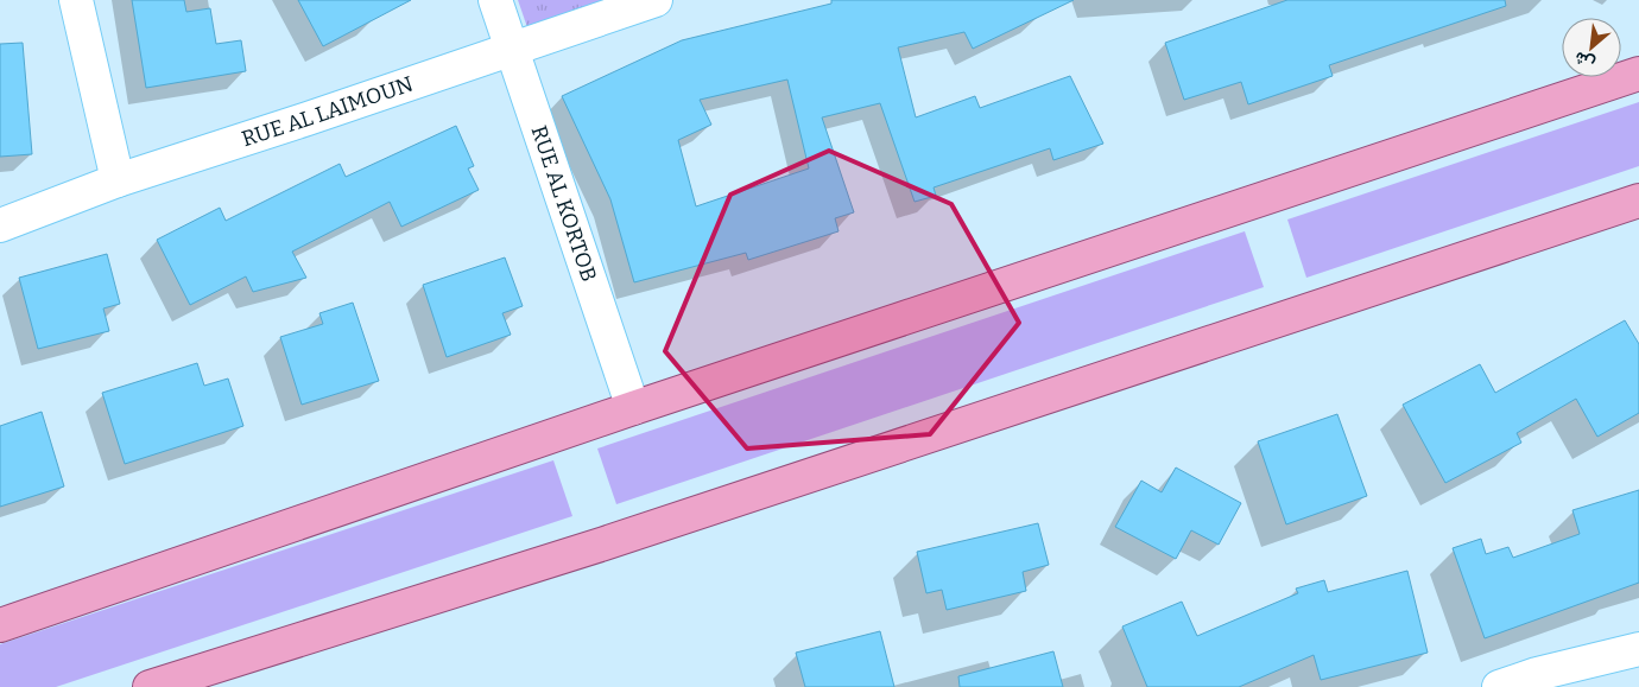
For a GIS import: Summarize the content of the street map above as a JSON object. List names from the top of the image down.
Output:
{
  "streets": {
    "street": ["RUE AL LAIMOUN", "RUE AL KORTOB"]
  },
  "crossings": [
    ["RUE AL LAIMOUN", "RUE AL KORTOB"]
  ],
  "north": "bottom left"
}
